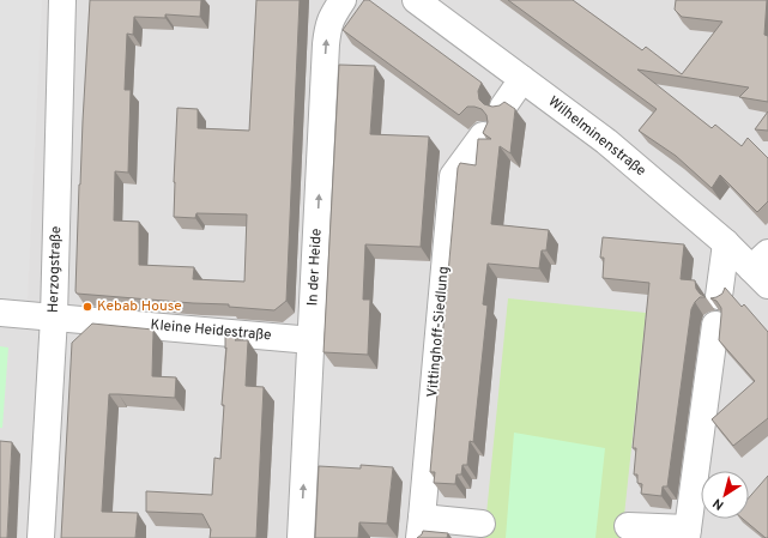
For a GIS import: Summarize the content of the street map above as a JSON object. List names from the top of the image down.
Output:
{
  "streets": {
    "street": [
      "Wilhelminenstraße",
      "In der Heide",
      "Herzogstraße",
      "Kleine Heidestraße",
      "Vittinghoff-Siedlung"
    ]
  },
  "crossings": [
    ["In der Heide", "Kleine Heidestraße"],
    ["Herzogstraße", "Kleine Heidestraße"]
  ],
  "one_way": ["In der Heide"],
  "places": ["Kebab House"],
  "north": "bottom left"
}
